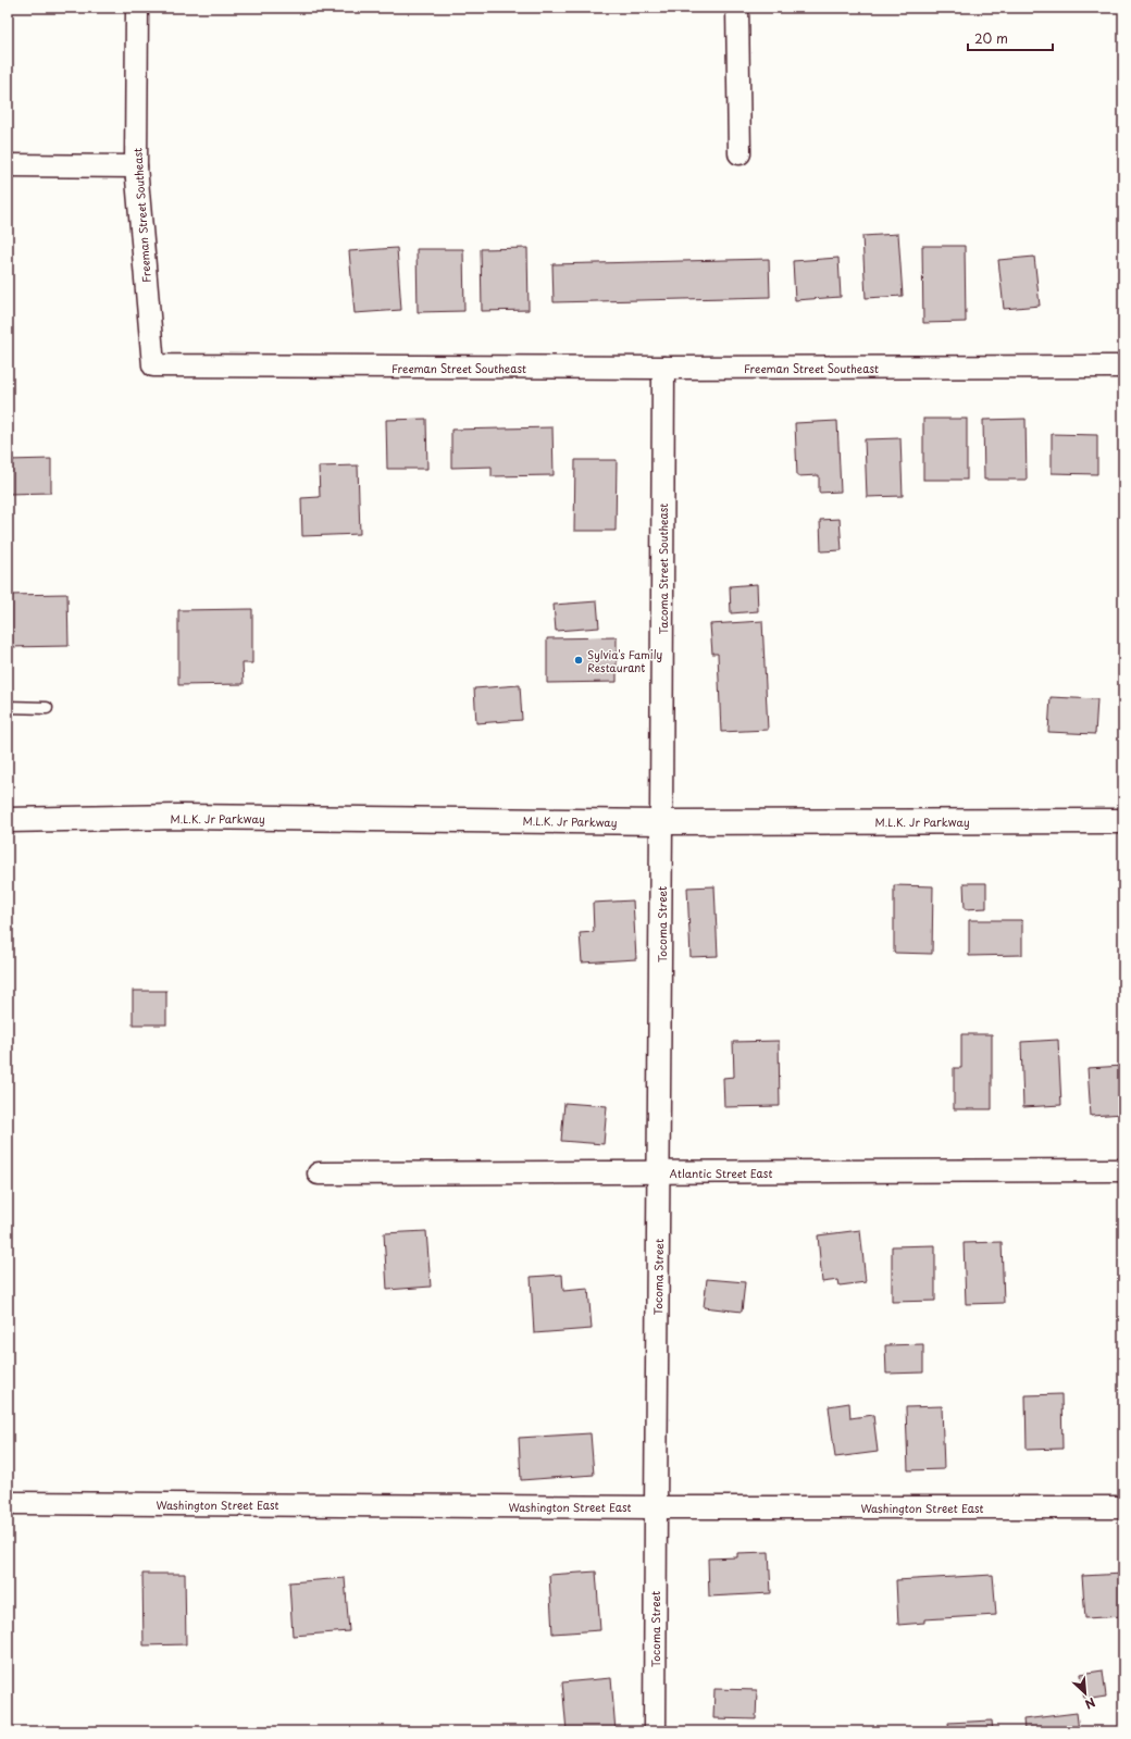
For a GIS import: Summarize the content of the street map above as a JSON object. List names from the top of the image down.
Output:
{
  "streets": {
    "main road": ["M.L.K. Jr Parkway"],
    "street": [
      "Freeman Street Southeast",
      "Tacoma Street Southeast",
      "Tocoma Street",
      "Atlantic Street East",
      "Washington Street East"
    ]
  },
  "crossings": [
    ["Freeman Street Southeast", "Tacoma Street Southeast"],
    ["Tacoma Street Southeast", "M.L.K. Jr Parkway"],
    ["Tacoma Street Southeast", "Tocoma Street"],
    ["M.L.K. Jr Parkway", "Tocoma Street"],
    ["Tocoma Street", "Atlantic Street East"],
    ["Tocoma Street", "Washington Street East"]
  ],
  "places": ["Sylvia's Family Restaurant"],
  "scale_bar": "20 m",
  "north": "bottom right"
}
